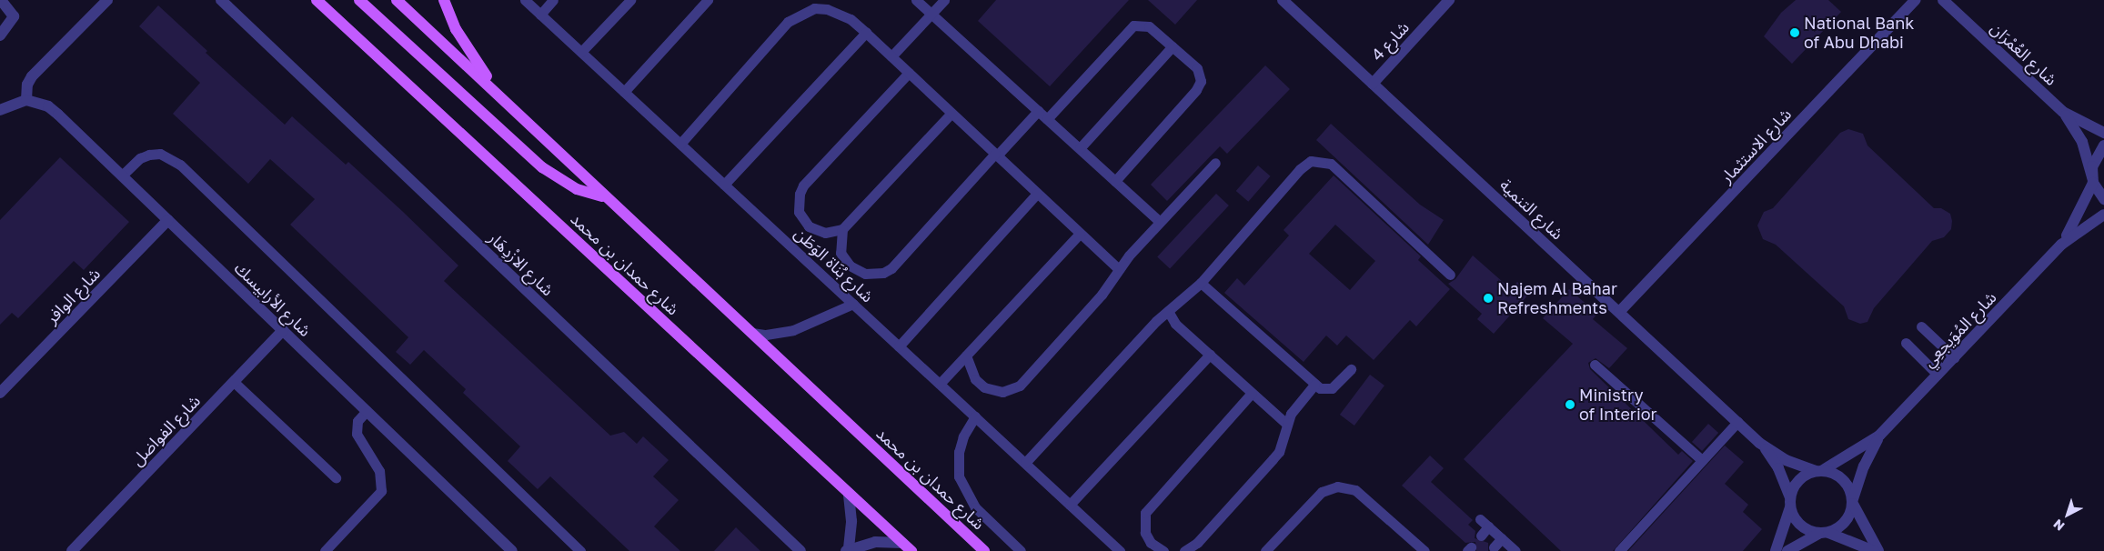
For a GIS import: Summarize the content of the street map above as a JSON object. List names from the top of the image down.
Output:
{
  "streets": {
    "main road": ["شارع حمدان بن محمد"],
    "street": [
      "شارع 4",
      "شارع العُمْرَان",
      "شارع الاستثمار",
      "شارع التنمية",
      "شارع الازْدِهَار",
      "شارع الوافر",
      "شارع الأرابيسك",
      "شارع المُوَيجعِي",
      "شارع الفواضل"
    ],
    "lane": ["شارع بُنَاة الوَطَن"]
  },
  "crossings": [
    ["شارع 4", "شارع التنمية"],
    ["شارع العُمْرَان", "شارع المُوَيجعِي"],
    ["شارع الاستثمار", "شارع التنمية"],
    ["شارع التنمية", "شارع المُوَيجعِي"],
    ["شارع الوافر", "شارع الأرابيسك"],
    ["شارع الأرابيسك", "شارع الفواضل"]
  ],
  "places": ["National Bank of Abu Dhabi", "Najem Al Bahar Refreshments", "Ministry of Interior"],
  "north": "bottom left"
}
